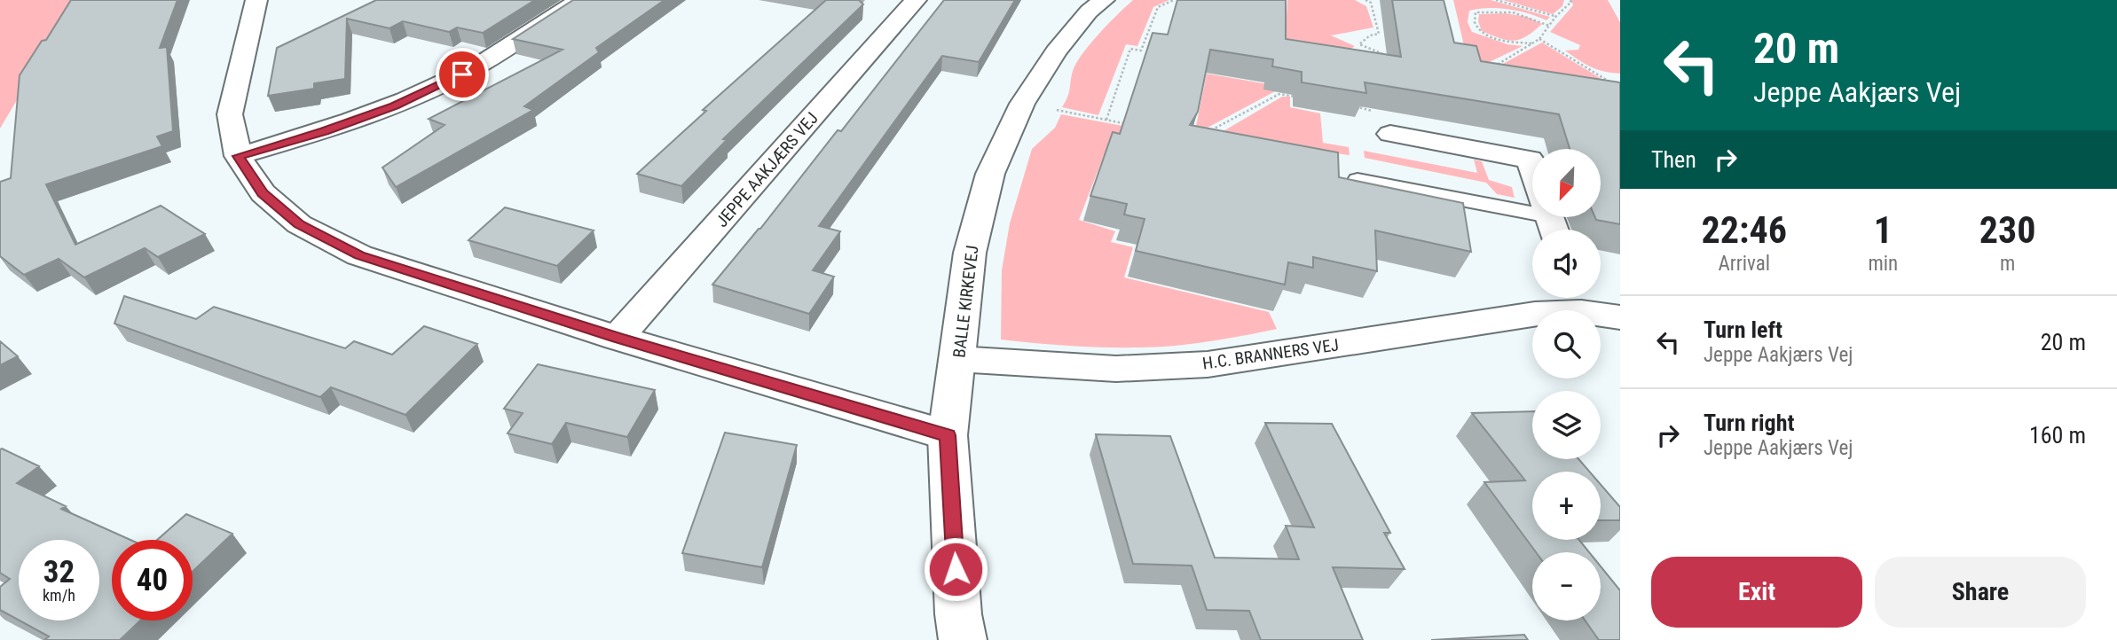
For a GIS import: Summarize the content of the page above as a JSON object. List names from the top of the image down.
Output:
{
  "streets": {
    "street": ["JEPPE AAKJÆRS VEJ", "BALLE KIRKEVEJ", "H.C. BRANNERS VEJ"]
  },
  "crossings": [
    ["BALLE KIRKEVEJ", "H.C. BRANNERS VEJ"]
  ],
  "north": "bottom left",
  "page": {
    "turn": ["20 m", "Jeppe Aakjærs Vej"],
    "then": "Then",
    "map_buttons": ["+", "−"],
    "eta": [
      "22:46",
      "Arrival",
      "1",
      "min",
      "230",
      "m"
    ],
    "list": [
      {
        "name": "Turn left",
        "note": "Jeppe Aakjærs Vej",
        "value": "20 m"
      },
      {
        "name": "Turn right",
        "note": "Jeppe Aakjærs Vej",
        "value": "160 m"
      }
    ],
    "speed": "32 km/h",
    "limit": "40",
    "buttons": ["Exit", "Share"]
  }
}
